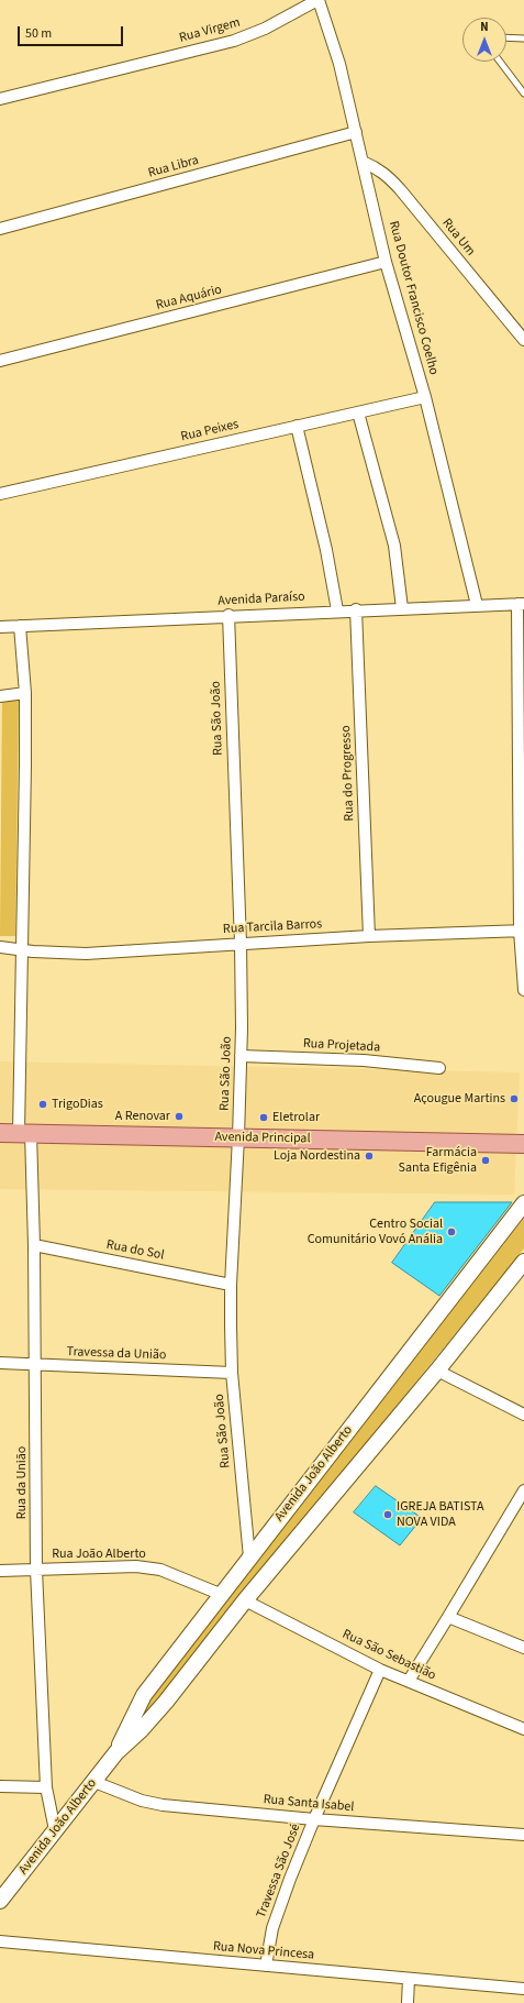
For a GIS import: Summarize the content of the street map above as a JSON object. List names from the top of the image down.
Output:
{
  "streets": {
    "main road": ["Avenida Principal"],
    "street": [
      "Rua Virgem",
      "Rua Libra",
      "Rua Um",
      "Rua Aquário",
      "Rua Doutor Francisco Coelho",
      "Rua Peixes",
      "Avenida Paraíso",
      "Rua São João",
      "Rua do Progresso",
      "Rua Tarcila Barros",
      "Rua Projetada",
      "Rua do Sol",
      "Travessa da União",
      "Avenida João Alberto",
      "Rua da União",
      "Rua João Alberto",
      "Rua São Sebastião",
      "Rua Santa Isabel",
      "Travessa São José",
      "Rua Nova Princesa"
    ]
  },
  "crossings": [
    ["Rua Virgem", "Rua Doutor Francisco Coelho"],
    ["Rua Libra", "Rua Doutor Francisco Coelho"],
    ["Rua Um", "Rua Doutor Francisco Coelho"],
    ["Rua Aquário", "Rua Doutor Francisco Coelho"],
    ["Rua Doutor Francisco Coelho", "Rua Peixes"],
    ["Rua Doutor Francisco Coelho", "Avenida Paraíso"],
    ["Avenida Paraíso", "Rua São João"],
    ["Avenida Paraíso", "Rua do Progresso"],
    ["Avenida Paraíso", "Rua da União"],
    ["Rua São João", "Rua Tarcila Barros"],
    ["Rua São João", "Rua Projetada"],
    ["Rua São João", "Avenida Principal"],
    ["Rua São João", "Rua do Sol"],
    ["Rua São João", "Travessa da União"],
    ["Rua São João", "Avenida João Alberto"],
    ["Rua do Progresso", "Rua Tarcila Barros"],
    ["Rua Tarcila Barros", "Rua da União"],
    ["Avenida Principal", "Rua da União"],
    ["Rua do Sol", "Rua da União"],
    ["Travessa da União", "Rua da União"],
    ["Avenida João Alberto", "Rua da União"],
    ["Avenida João Alberto", "Rua João Alberto"],
    ["Avenida João Alberto", "Rua São Sebastião"],
    ["Avenida João Alberto", "Rua Santa Isabel"],
    ["Rua da União", "Rua João Alberto"],
    ["Rua São Sebastião", "Travessa São José"],
    ["Rua Santa Isabel", "Travessa São José"],
    ["Travessa São José", "Rua Nova Princesa"]
  ],
  "places": [
    "Açougue Martins",
    "TrigoDias",
    "A Renovar",
    "Eletrolar",
    "Loja Nordestina",
    "Farmácia Santa Efigênia",
    "Centro Social Comunitário Vovó Anália",
    "IGREJA BATISTA NOVA VIDA"
  ],
  "scale_bar": "50 m",
  "north": "top"
}
